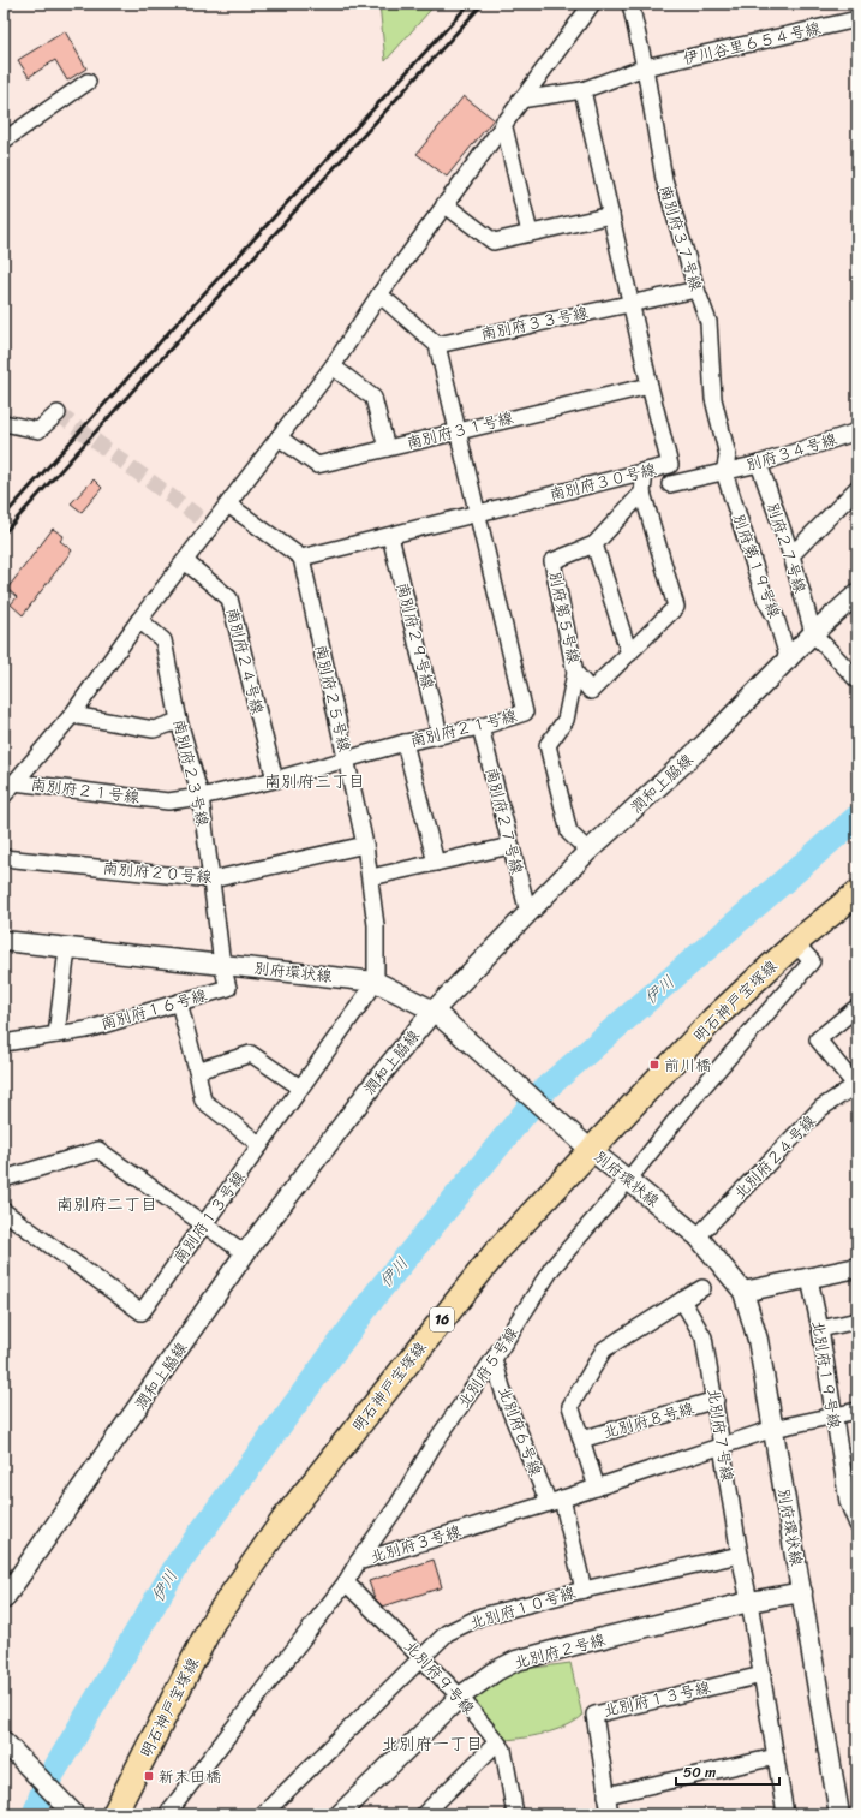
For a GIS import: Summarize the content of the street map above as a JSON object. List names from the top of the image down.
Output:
{
  "streets": {
    "main road": ["明石神戸宝塚線", "16"],
    "street": [
      "伊川谷里６５４号線",
      "南別府３７号線",
      "南別府３３号線",
      "南別府３１号線",
      "別府３４号線",
      "南別府３０号線",
      "別府２７号線",
      "別府第１９号線",
      "別府第５号線",
      "南別府２９号線",
      "南別府２４号線",
      "南別府２５号線",
      "南別府２１号線",
      "南別府２３号線",
      "潤和上脇線",
      "南別府２７号線",
      "南別府２０号線",
      "別府環状線",
      "南別府１６号線",
      "北別府２４号線",
      "南別府１３号線",
      "北別府５号線",
      "北別府１９号線",
      "北別府８号線",
      "北別府６号線",
      "北別府７号線",
      "北別府３号線",
      "北別府１０号線",
      "北別府２号線",
      "北別府９号線",
      "北別府１３号線"
    ]
  },
  "crossings": [
    ["伊川谷里６５４号線", "南別府３７号線"],
    ["伊川谷里６５４号線", "南別府３０号線"],
    ["南別府３７号線", "南別府３３号線"],
    ["南別府３７号線", "別府３４号線"],
    ["南別府３７号線", "別府第１９号線"],
    ["南別府３３号線", "南別府３０号線"],
    ["南別府３３号線", "南別府２１号線"],
    ["南別府３１号線", "南別府３０号線"],
    ["南別府３１号線", "南別府２１号線"],
    ["別府３４号線", "別府２７号線"],
    ["別府３４号線", "別府第１９号線"],
    ["南別府３０号線", "南別府２９号線"],
    ["南別府３０号線", "南別府２５号線"],
    ["南別府３０号線", "南別府２１号線"],
    ["別府２７号線", "潤和上脇線"],
    ["別府第１９号線", "潤和上脇線"],
    ["別府第５号線", "潤和上脇線"],
    ["南別府２９号線", "南別府２１号線"],
    ["南別府２４号線", "南別府２１号線"],
    ["南別府２５号線", "南別府２１号線"],
    ["南別府２５号線", "南別府２０号線"],
    ["南別府２５号線", "別府環状線"],
    ["南別府２５号線", "南別府１３号線"],
    ["南別府２１号線", "南別府２３号線"],
    ["南別府２１号線", "南別府２７号線"],
    ["南別府２３号線", "南別府２０号線"],
    ["南別府２３号線", "別府環状線"],
    ["南別府２３号線", "南別府１６号線"],
    ["潤和上脇線", "南別府２７号線"],
    ["潤和上脇線", "別府環状線"],
    ["別府環状線", "明石神戸宝塚線"],
    ["別府環状線", "南別府１６号線"],
    ["別府環状線", "北別府２４号線"],
    ["別府環状線", "南別府１３号線"],
    ["別府環状線", "北別府５号線"],
    ["別府環状線", "北別府３号線"],
    ["別府環状線", "北別府２号線"],
    ["明石神戸宝塚線", "北別府５号線"],
    ["北別府５号線", "北別府６号線"],
    ["北別府５号線", "北別府３号線"],
    ["北別府１９号線", "北別府３号線"],
    ["北別府８号線", "北別府７号線"],
    ["北別府６号線", "北別府３号線"],
    ["北別府６号線", "北別府１０号線"],
    ["北別府７号線", "北別府３号線"],
    ["北別府７号線", "北別府１０号線"],
    ["北別府７号線", "北別府２号線"],
    ["北別府７号線", "北別府１３号線"],
    ["北別府３号線", "北別府９号線"],
    ["北別府１０号線", "北別府９号線"],
    ["北別府２号線", "北別府９号線"]
  ],
  "districts": ["南別府三丁目", "南別府二丁目", "北別府一丁目"],
  "water": ["伊川"],
  "places": {
    "transit": ["前川橋", "新末田橋"]
  },
  "scale_bar": "50 m"
}
